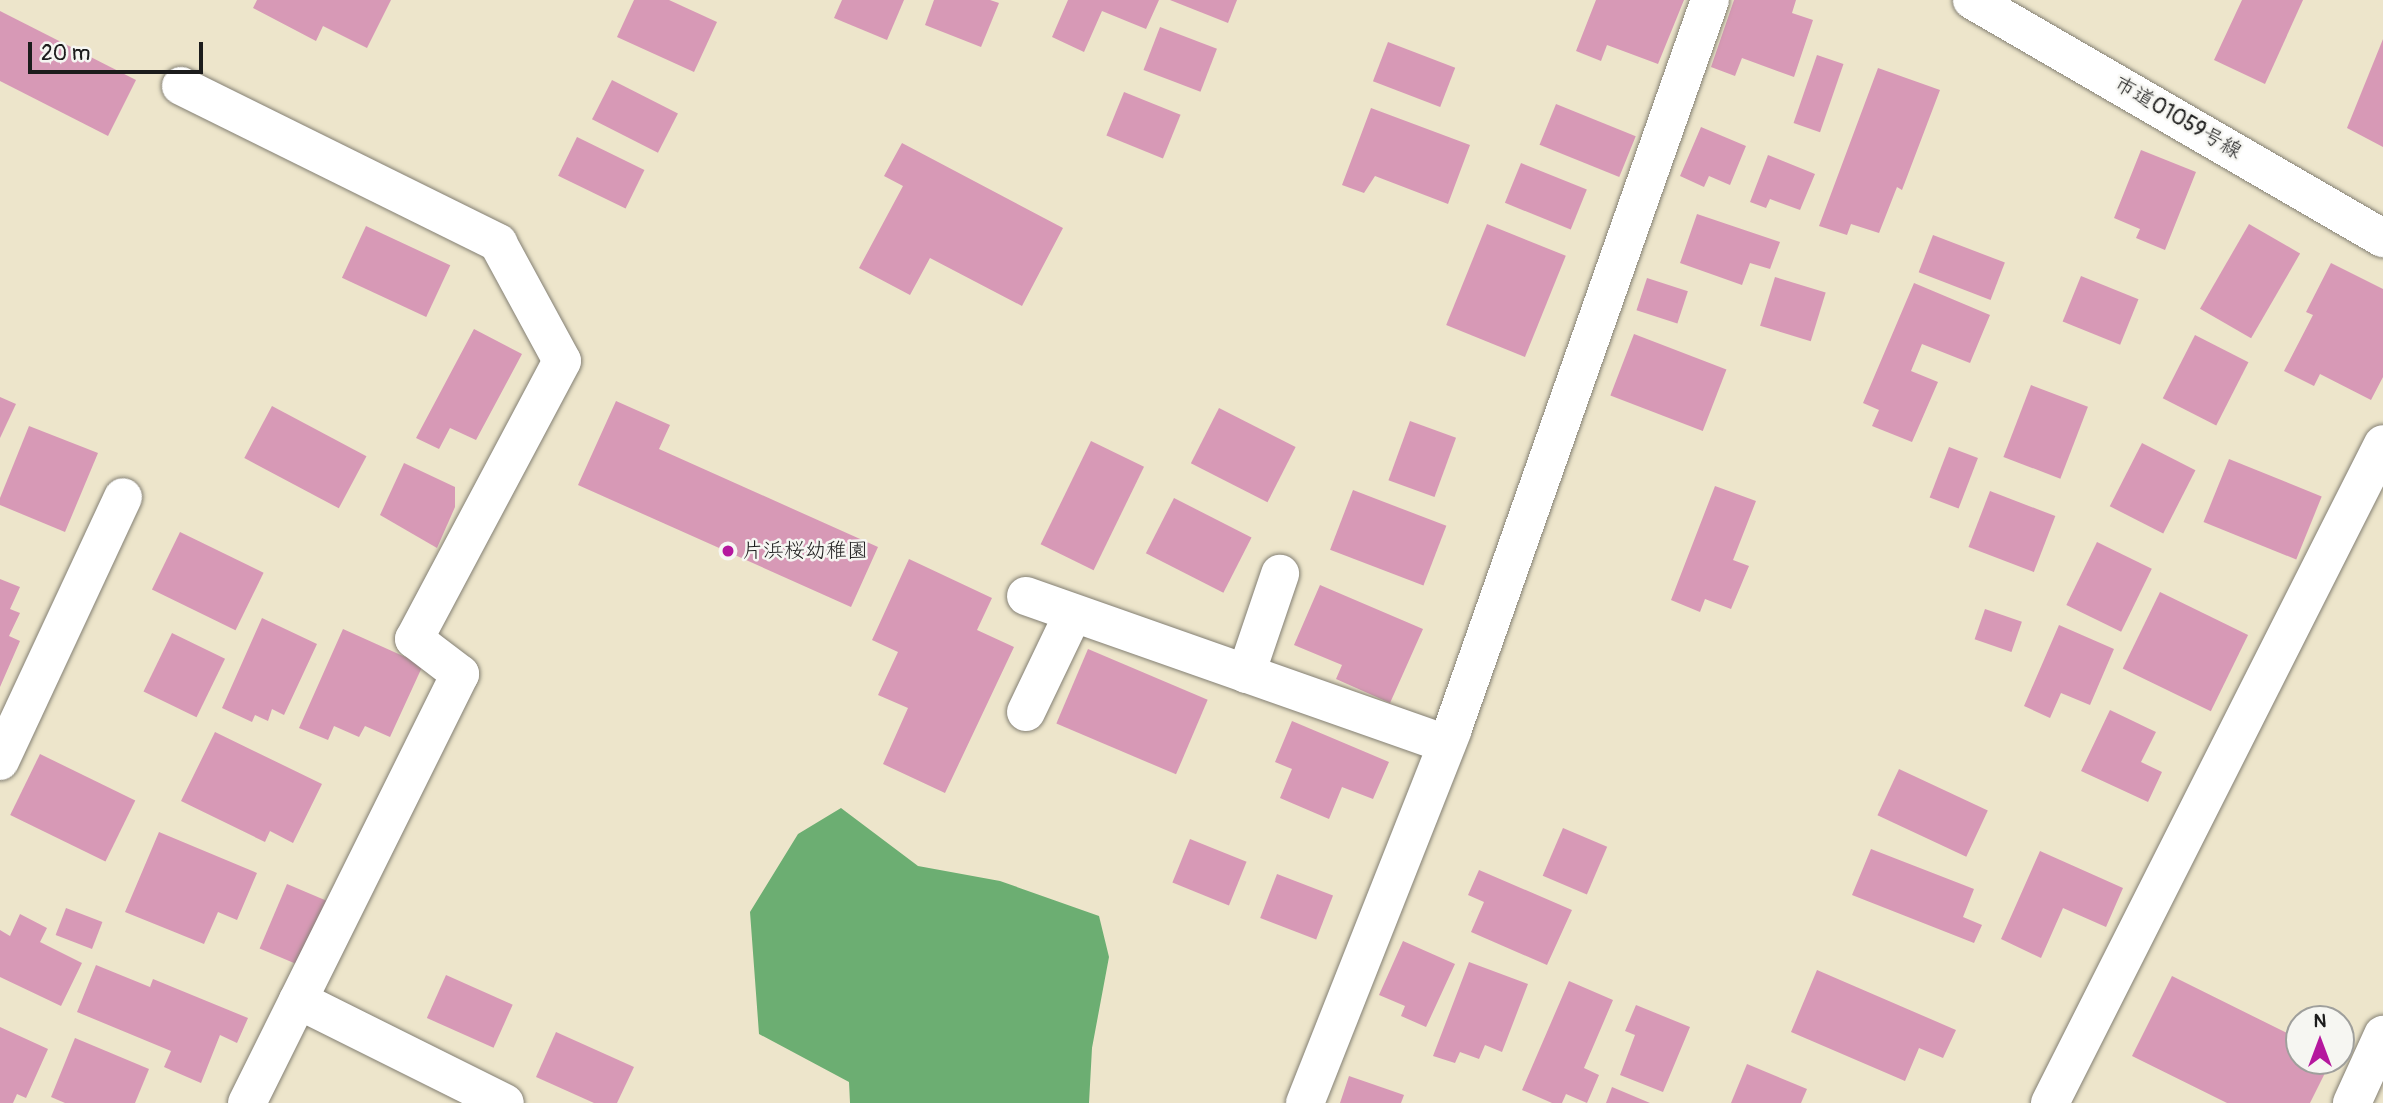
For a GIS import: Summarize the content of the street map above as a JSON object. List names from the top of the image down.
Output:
{
  "streets": {
    "street": ["市道01059号線"]
  },
  "places": ["片浜桜幼稚園"],
  "scale_bar": "20 m",
  "north": "top"
}
